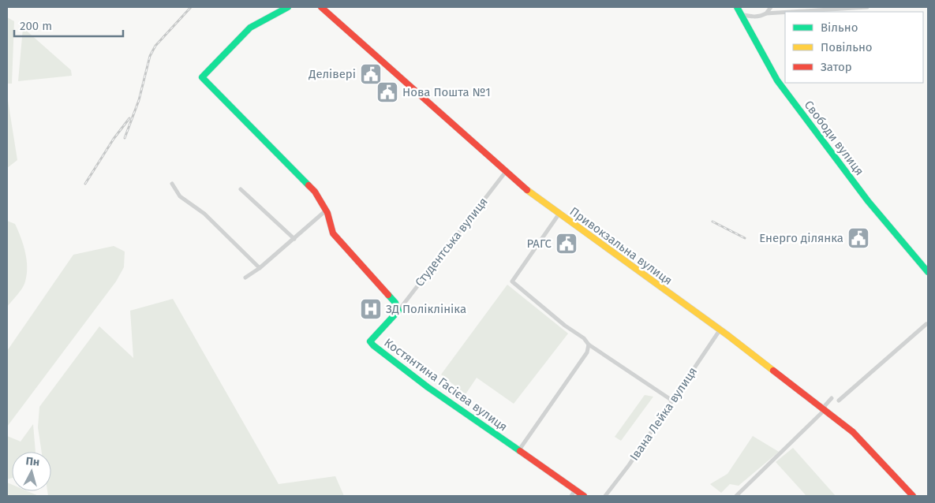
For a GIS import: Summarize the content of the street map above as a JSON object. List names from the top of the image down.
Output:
{
  "streets": {
    "street": [
      "Свободи вулиця",
      "Студентська вулиця",
      "Привокзальна вулиця",
      "Костянтина Гасієва вулиця",
      "Івана Лейка вулиця"
    ]
  },
  "crossings": [
    ["Студентська вулиця", "Привокзальна вулиця"],
    ["Студентська вулиця", "Костянтина Гасієва вулиця"],
    ["Привокзальна вулиця", "Івана Лейка вулиця"]
  ],
  "places": {
    "public building": [
      "Делівері",
      "Нова Пошта №1",
      "Енерго ділянка",
      "РАГС"
    ],
    "hospital": ["ЗД Поліклініка"]
  },
  "legend": ["Вільно", "Повільно", "Затор"],
  "scale_bar": "200 m",
  "north": "top"
}
